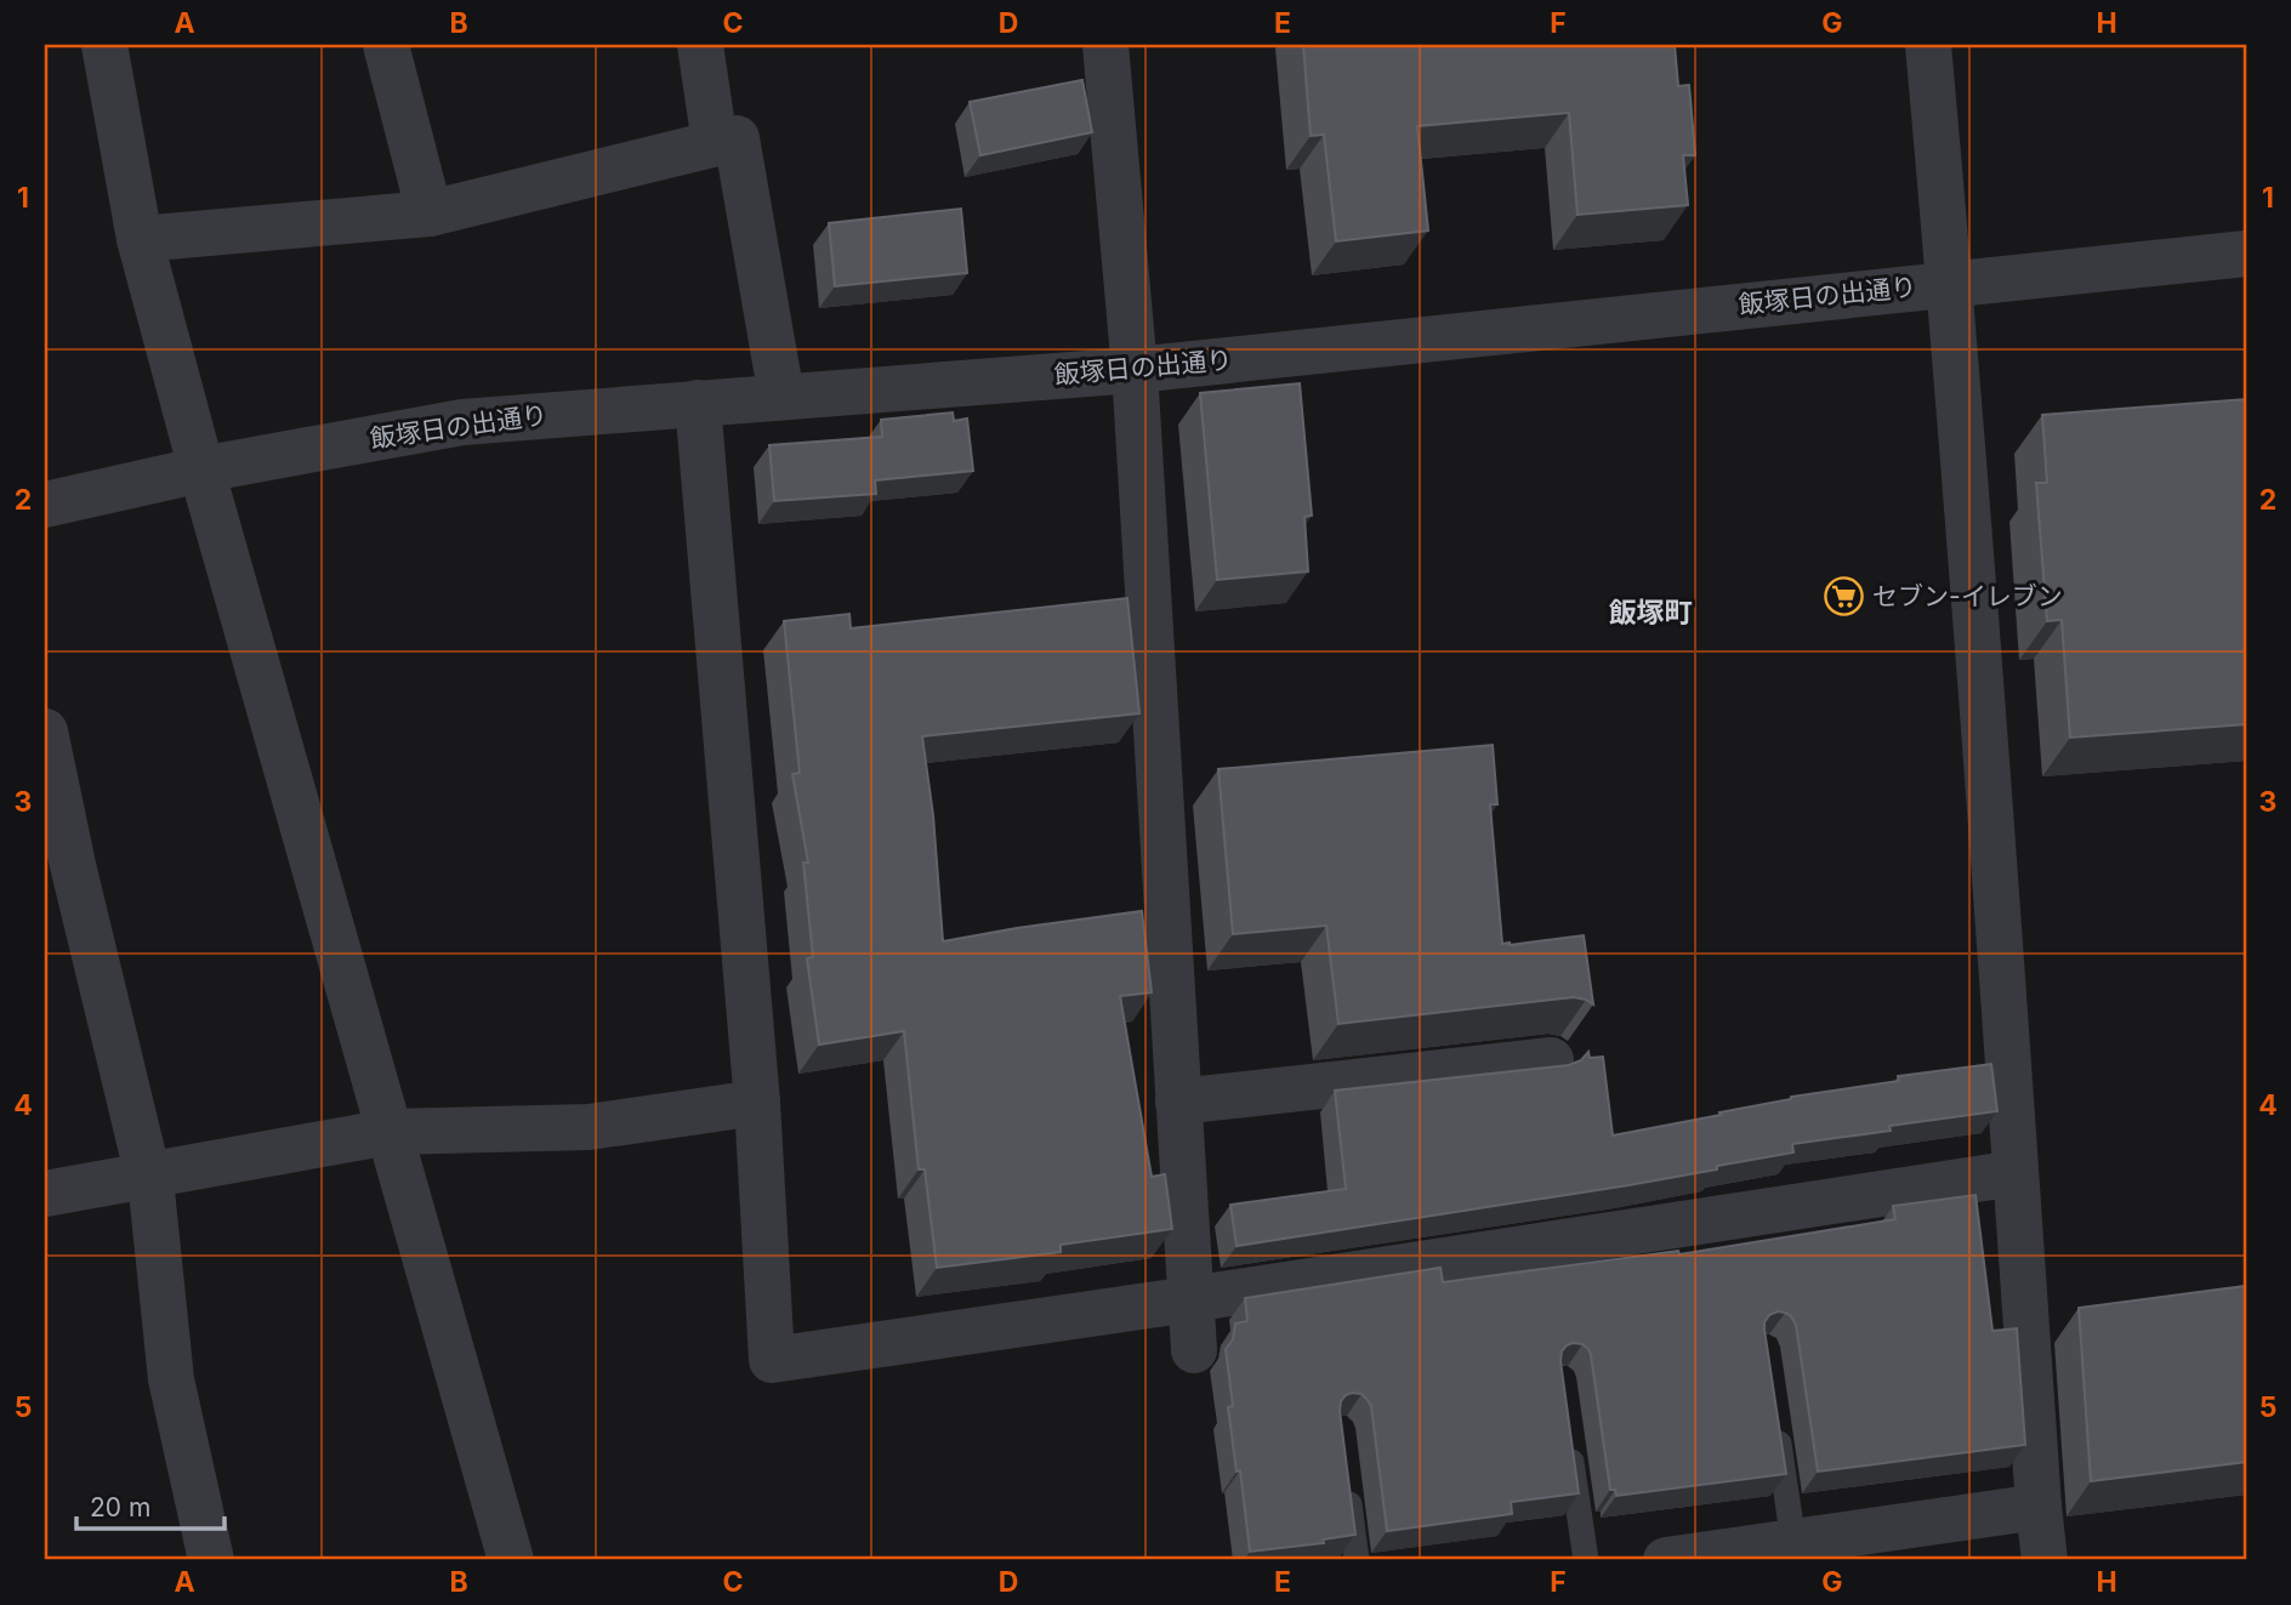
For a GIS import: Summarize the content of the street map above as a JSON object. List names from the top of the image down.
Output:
{
  "streets": {
    "street": ["飯塚日の出通り"]
  },
  "districts": ["飯塚町"],
  "places": {
    "supermarket": ["セブン-イレブン"]
  },
  "scale_bar": "20 m",
  "grid": {
    "columns": [
      "A",
      "B",
      "C",
      "D",
      "E",
      "F",
      "G",
      "H"
    ],
    "rows": [
      "1",
      "2",
      "3",
      "4",
      "5"
    ]
  }
}
